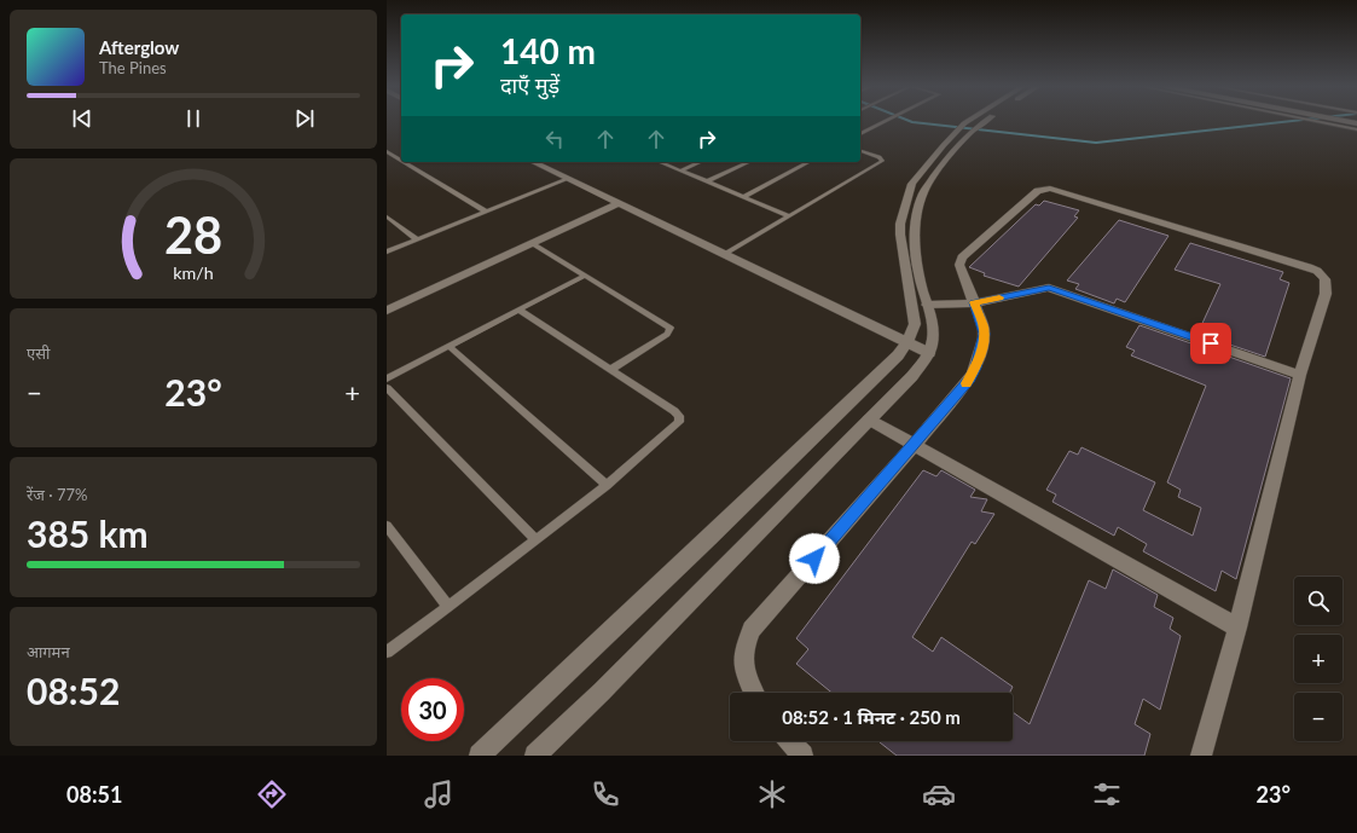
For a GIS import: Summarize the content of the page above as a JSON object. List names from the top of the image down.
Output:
{
  "page": {
    "turn": ["140 m", "दाएँ मुड़ें"],
    "song": ["Afterglow", "The Pines"],
    "tile": [
      "एसी",
      ["रेंज · 77%", "385 km"],
      ["आगमन", "08:52"]
    ],
    "heat": ["−", "23°", "+"],
    "map_buttons": ["+", "−"],
    "limit": "30",
    "trip": "08:52 · 1 मिनट · 250 m",
    "tabs": ["08:51", "23°"],
    "gauge": ["28", "km/h"]
  }
}
